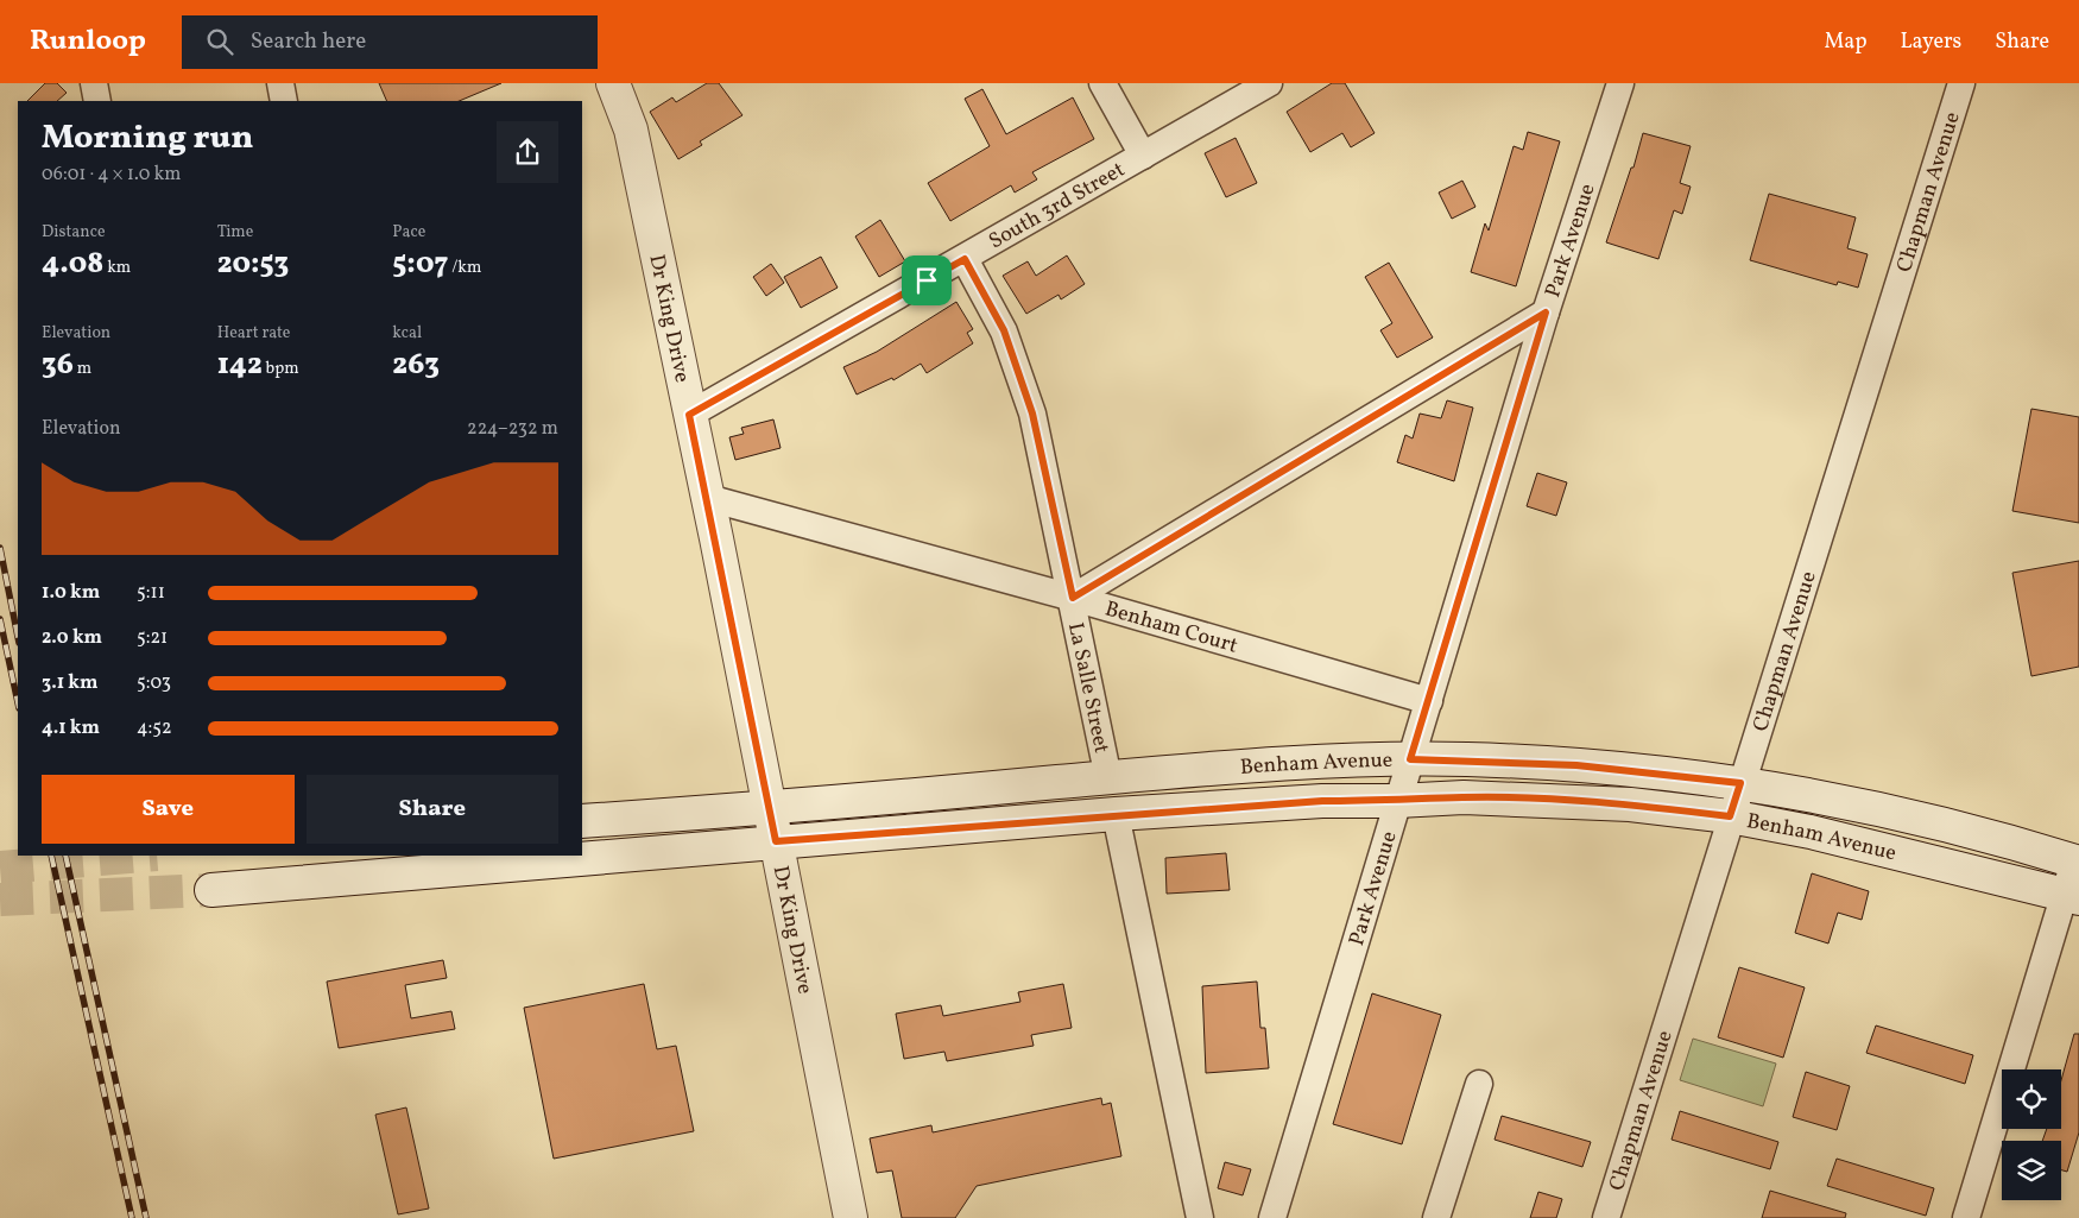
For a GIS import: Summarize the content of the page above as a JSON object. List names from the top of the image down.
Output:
{
  "streets": {
    "main road": ["Dr King Drive", "Benham Avenue"],
    "street": [
      "Chapman Avenue",
      "South 3rd Street",
      "Park Avenue",
      "Benham Court",
      "La Salle Street"
    ]
  },
  "crossings": [
    ["Chapman Avenue", "Benham Avenue"],
    ["South 3rd Street", "Dr King Drive"],
    ["South 3rd Street", "La Salle Street"],
    ["Park Avenue", "Benham Court"],
    ["Park Avenue", "Benham Avenue"],
    ["Dr King Drive", "Benham Court"],
    ["Dr King Drive", "Benham Avenue"],
    ["Benham Court", "La Salle Street"],
    ["La Salle Street", "Benham Avenue"]
  ],
  "page": {
    "header": "Runloop",
    "search": "Search here",
    "nav": ["Map", "Layers", "Share"],
    "heading": ["Morning run", "06:01 · 4 × 1.0 km"],
    "stats": [
      ["Distance", "4.08 km"],
      ["Time", "20:53"],
      ["Pace", "5:07 /km"],
      ["Elevation", "36 m"],
      ["Heart rate", "142 bpm"],
      ["kcal", "263"]
    ],
    "chart": ["Elevation", "224–232 m"],
    "list": [
      {
        "name": "1.0 km",
        "note": "5:11"
      },
      {
        "name": "2.0 km",
        "note": "5:21"
      },
      {
        "name": "3.1 km",
        "note": "5:03"
      },
      {
        "name": "4.1 km",
        "note": "4:52"
      }
    ],
    "buttons": ["Save", "Share"]
  }
}
